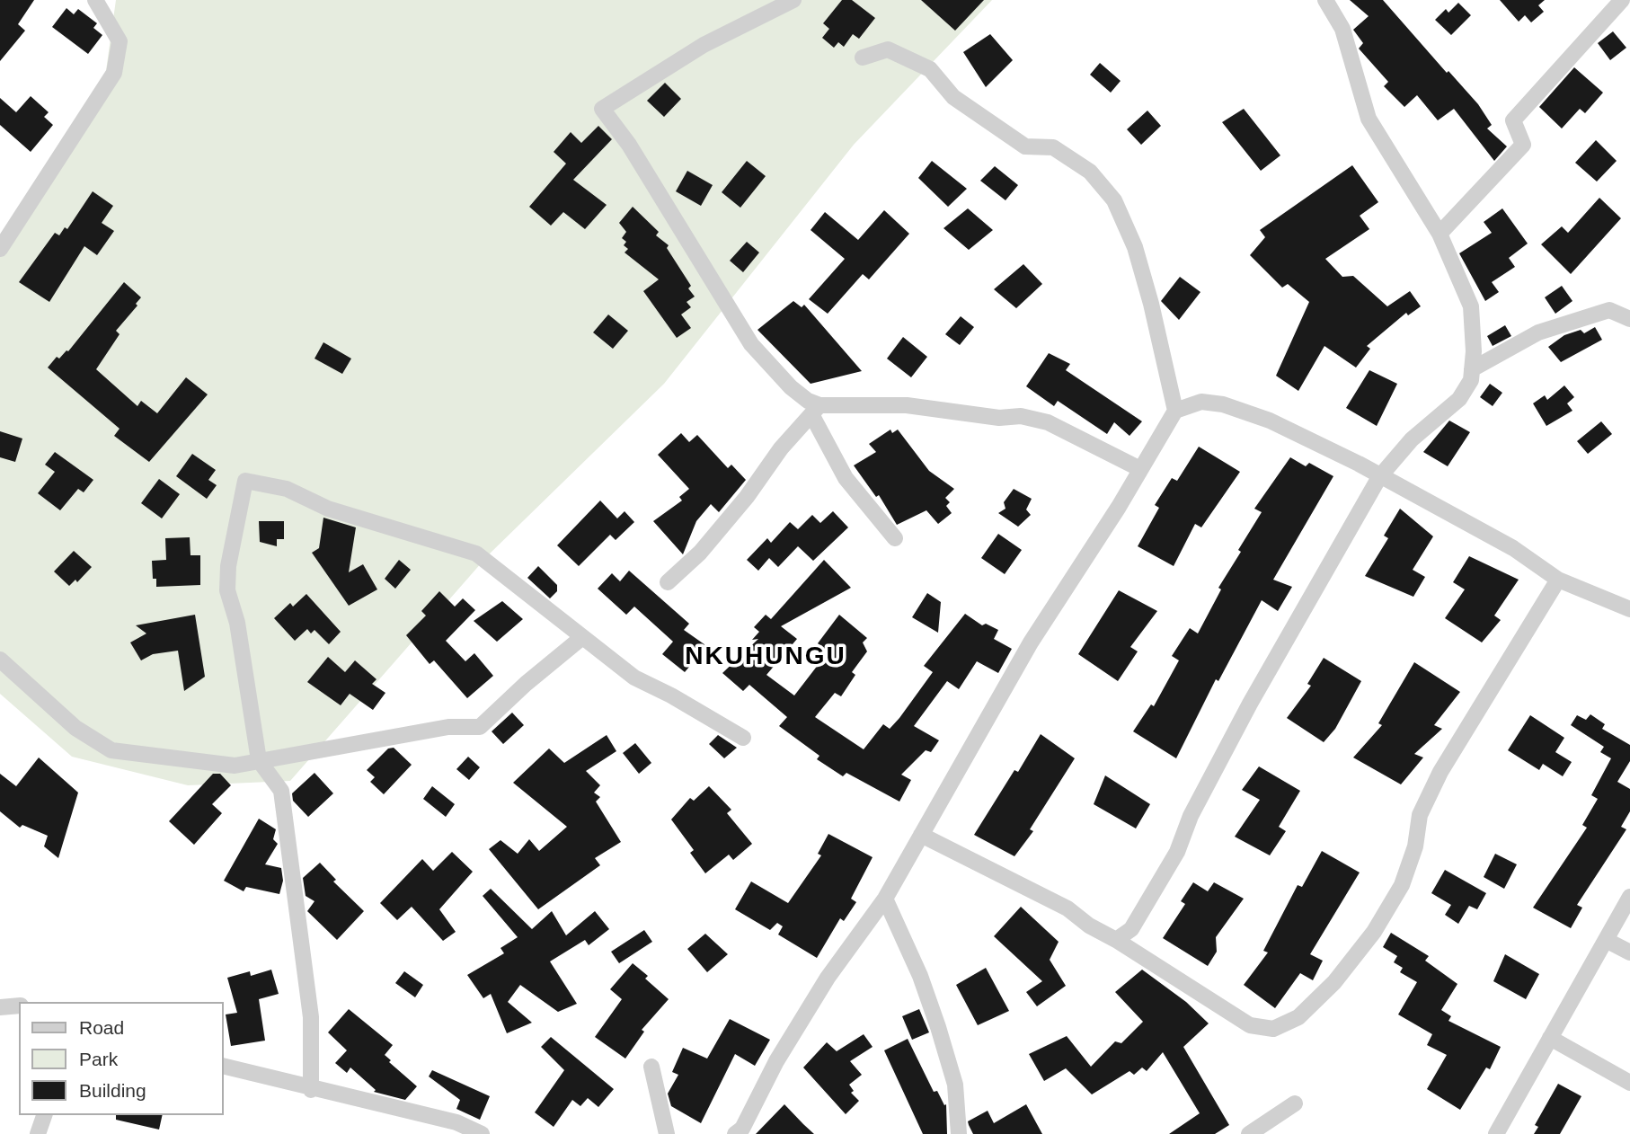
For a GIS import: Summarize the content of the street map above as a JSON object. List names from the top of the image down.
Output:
{
  "districts": ["NKUHUNGU"],
  "legend": ["Road", "Park", "Building"]
}
